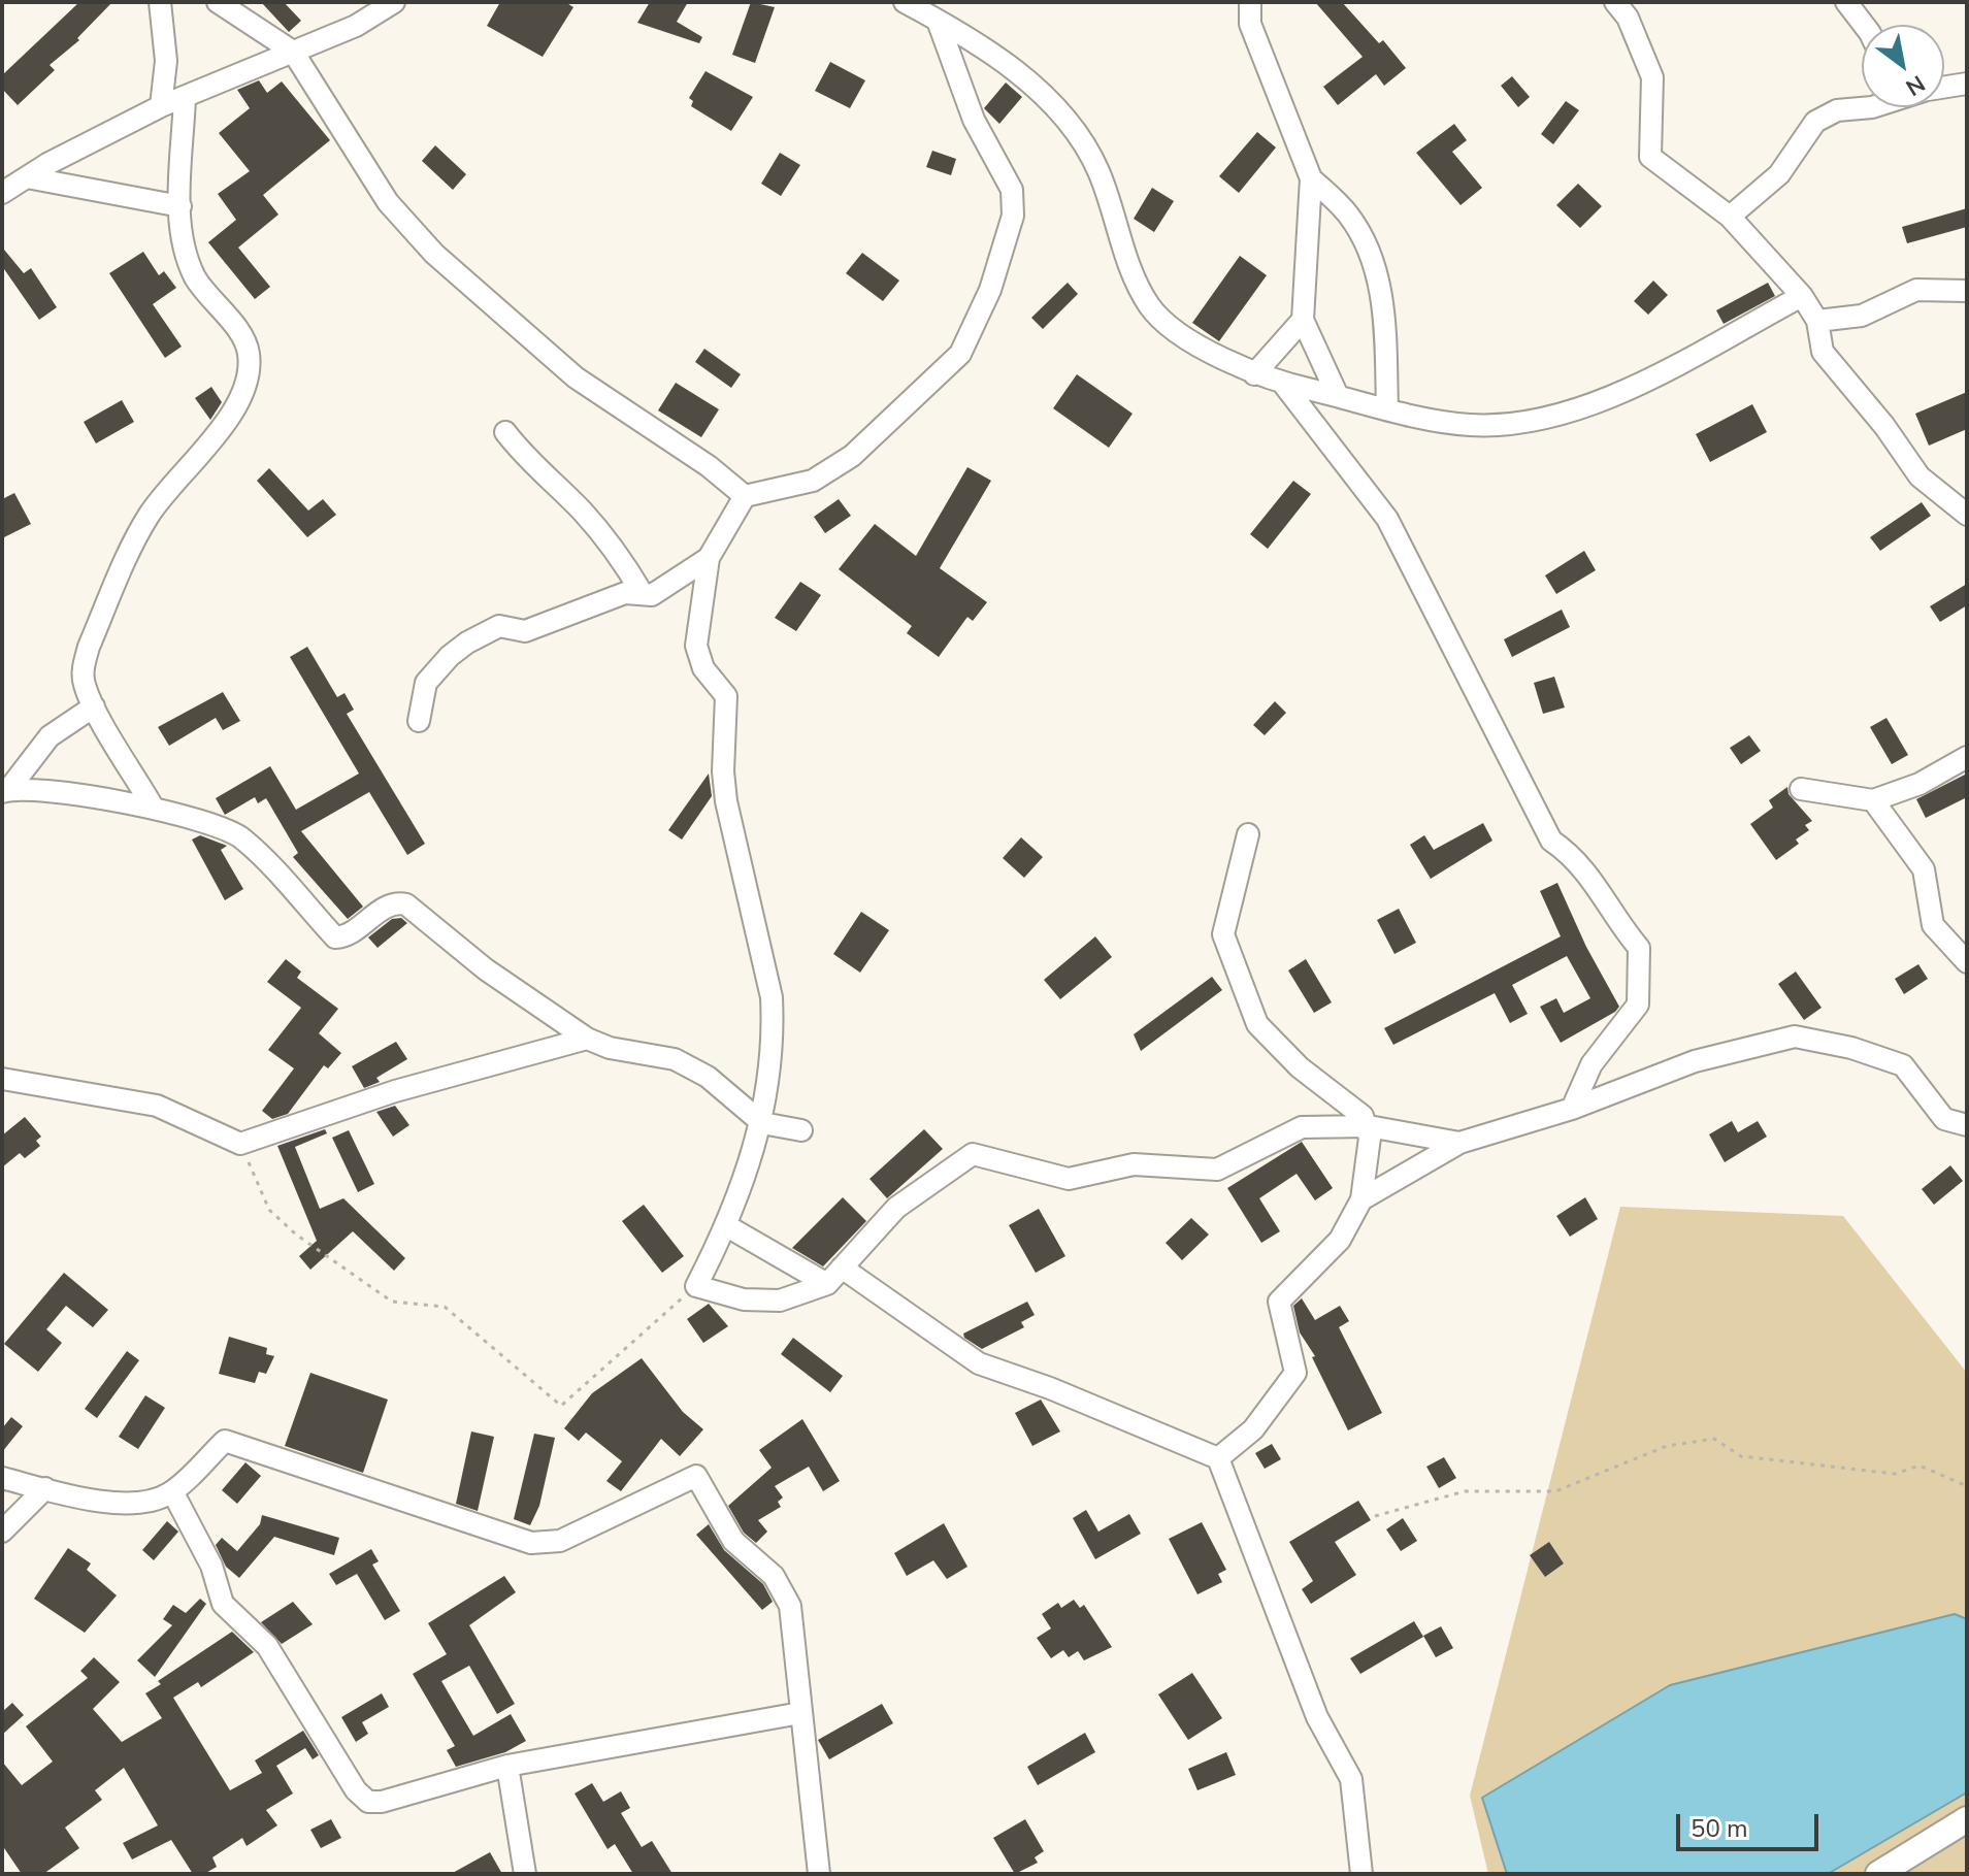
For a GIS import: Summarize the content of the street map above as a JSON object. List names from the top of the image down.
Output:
{
  "scale_bar": "50 m",
  "north": "bottom right"
}
